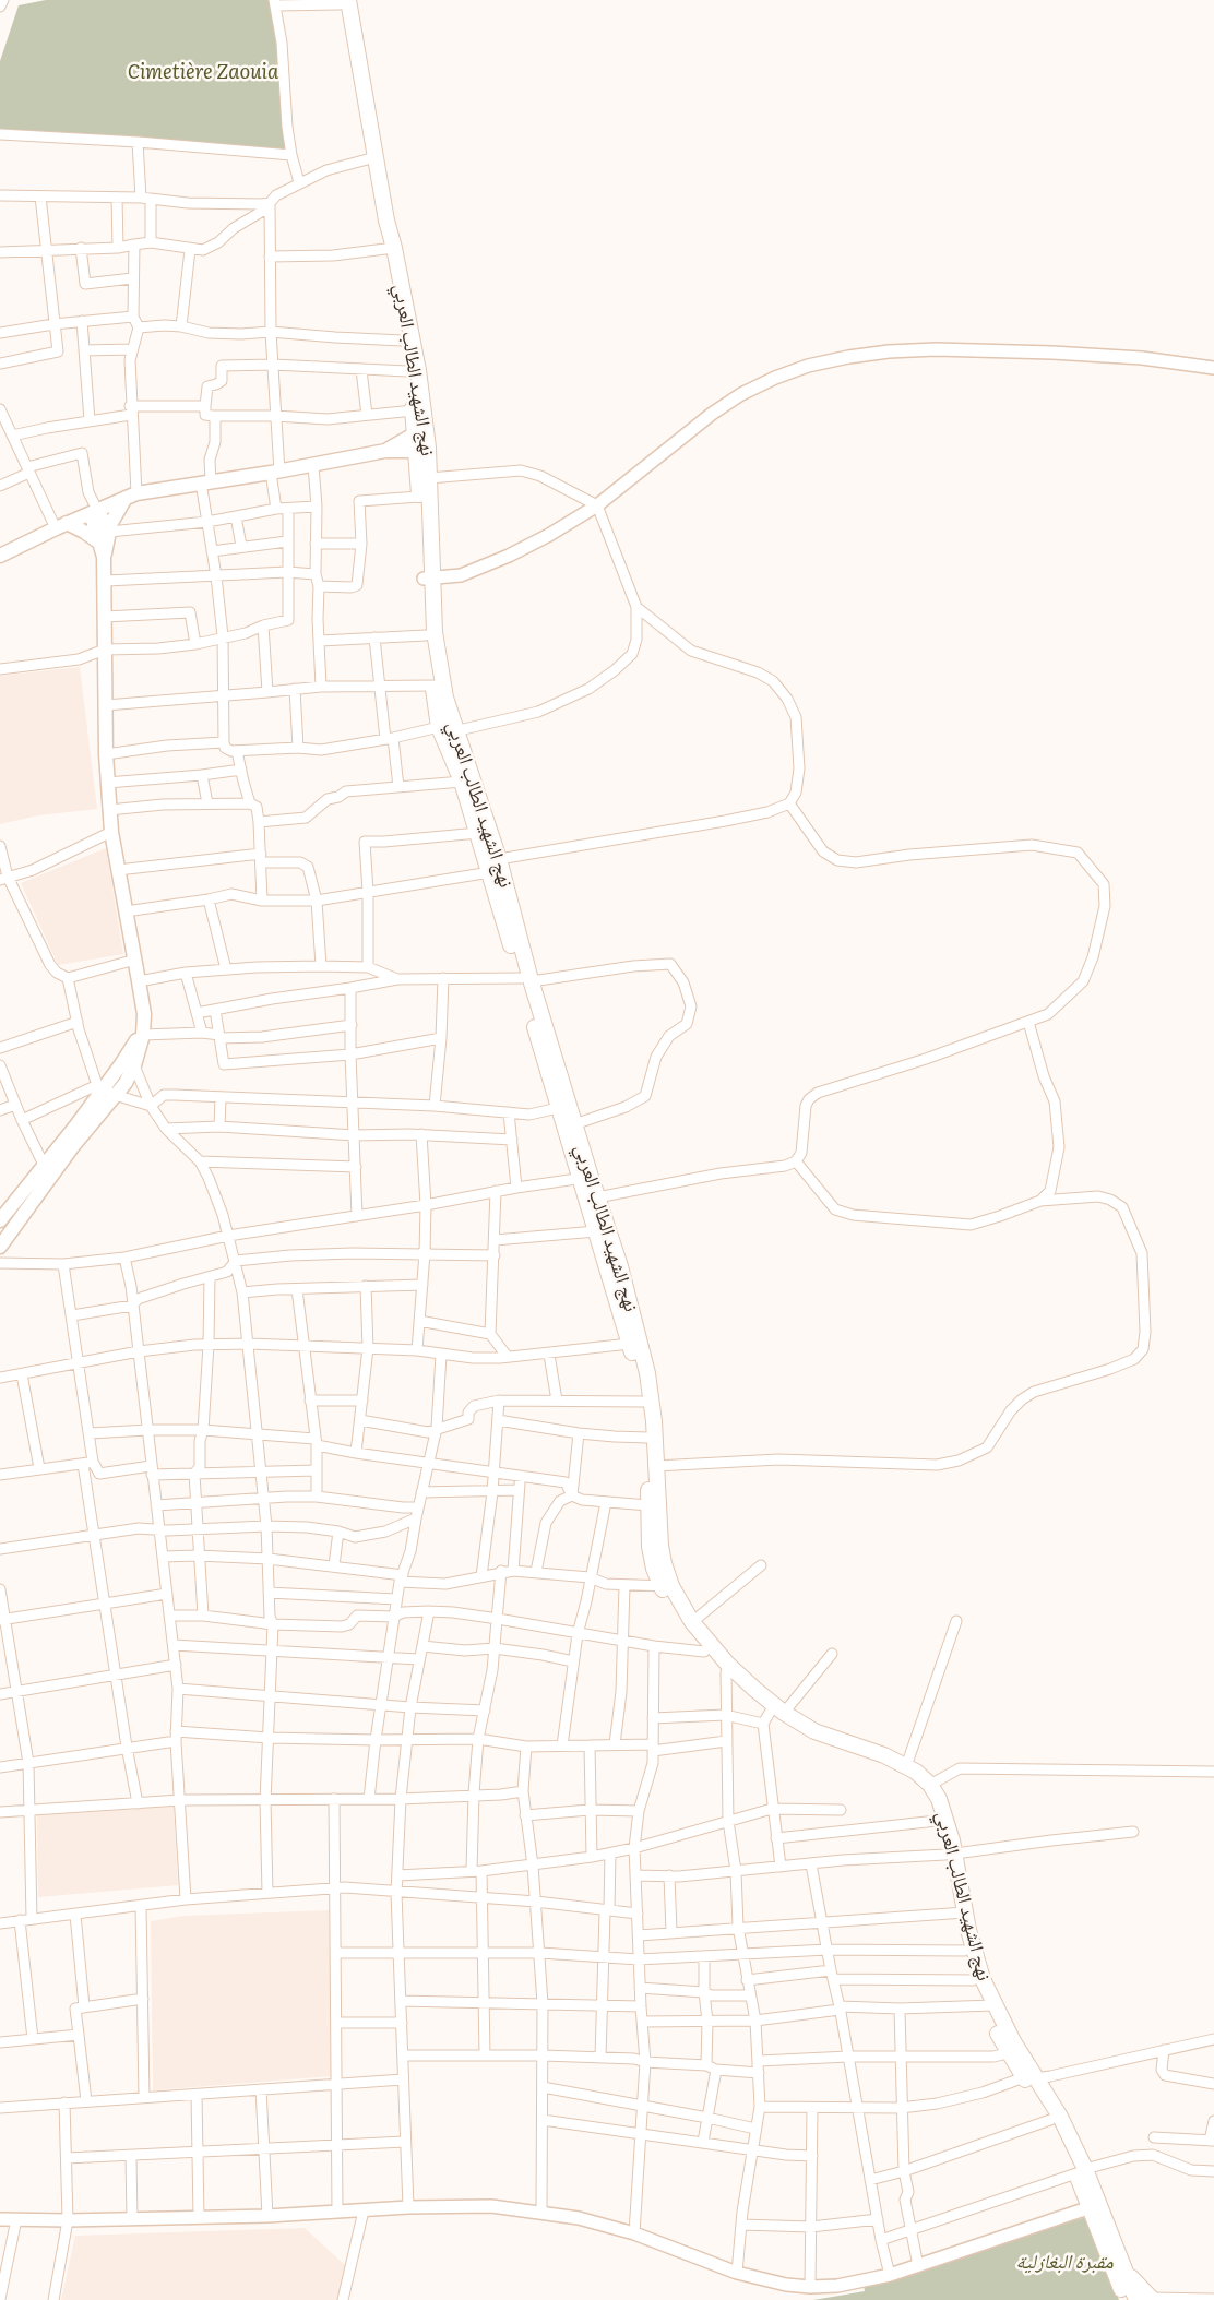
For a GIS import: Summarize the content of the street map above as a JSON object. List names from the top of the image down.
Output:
{
  "streets": {
    "main road": ["نهج الشهيد الطالب العربي"]
  },
  "parks": ["Cimetière Zaouia", "مقبرة البغازلية"]
}
